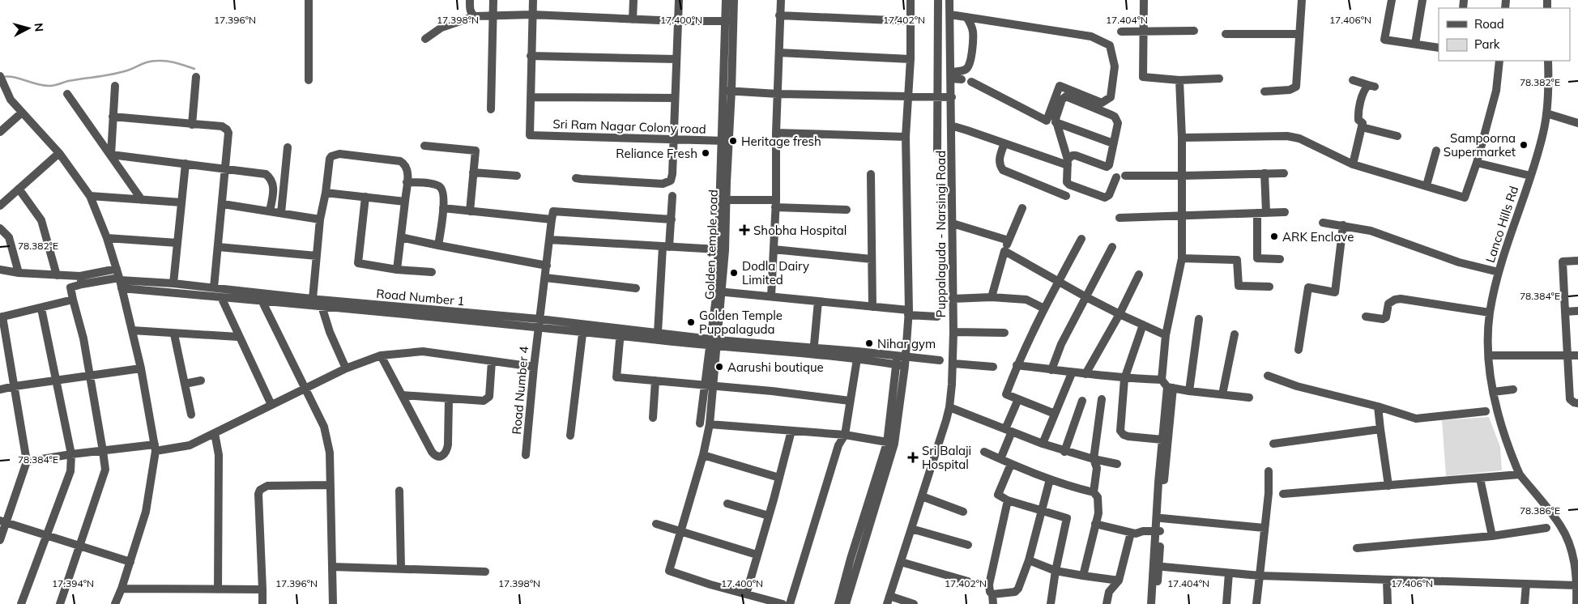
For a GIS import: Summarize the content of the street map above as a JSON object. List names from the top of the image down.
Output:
{
  "streets": {
    "street": [
      "Sri Ram Nagar Colony road",
      "Lanco Hills Rd",
      "Puppalaguda - Narsingi Road",
      "Golden temple road",
      "Road Number 1",
      "Road Number 4"
    ]
  },
  "crossings": [
    ["Sri Ram Nagar Colony road", "Golden temple road"],
    ["Golden temple road", "Road Number 1"],
    ["Road Number 1", "Road Number 4"]
  ],
  "places": {
    "other": [
      "Heritage fresh",
      "Sampoorna Supermarket",
      "Reliance Fresh",
      "ARK Enclave",
      "Dodla Dairy Limited",
      "Golden Temple Puppalaguda",
      "Nihar gym",
      "Aarushi boutique"
    ],
    "health": ["Shobha Hospital", "Sri Balaji Hospital"]
  },
  "legend": ["Road", "Park"],
  "north": "right",
  "coordinates": [
    "17.396°N",
    "17.398°N",
    "17.400°N",
    "17.402°N",
    "17.404°N",
    "17.406°N",
    "78.382°E",
    "78.384°E",
    "78.386°E",
    "17.394°N"
  ]
}
